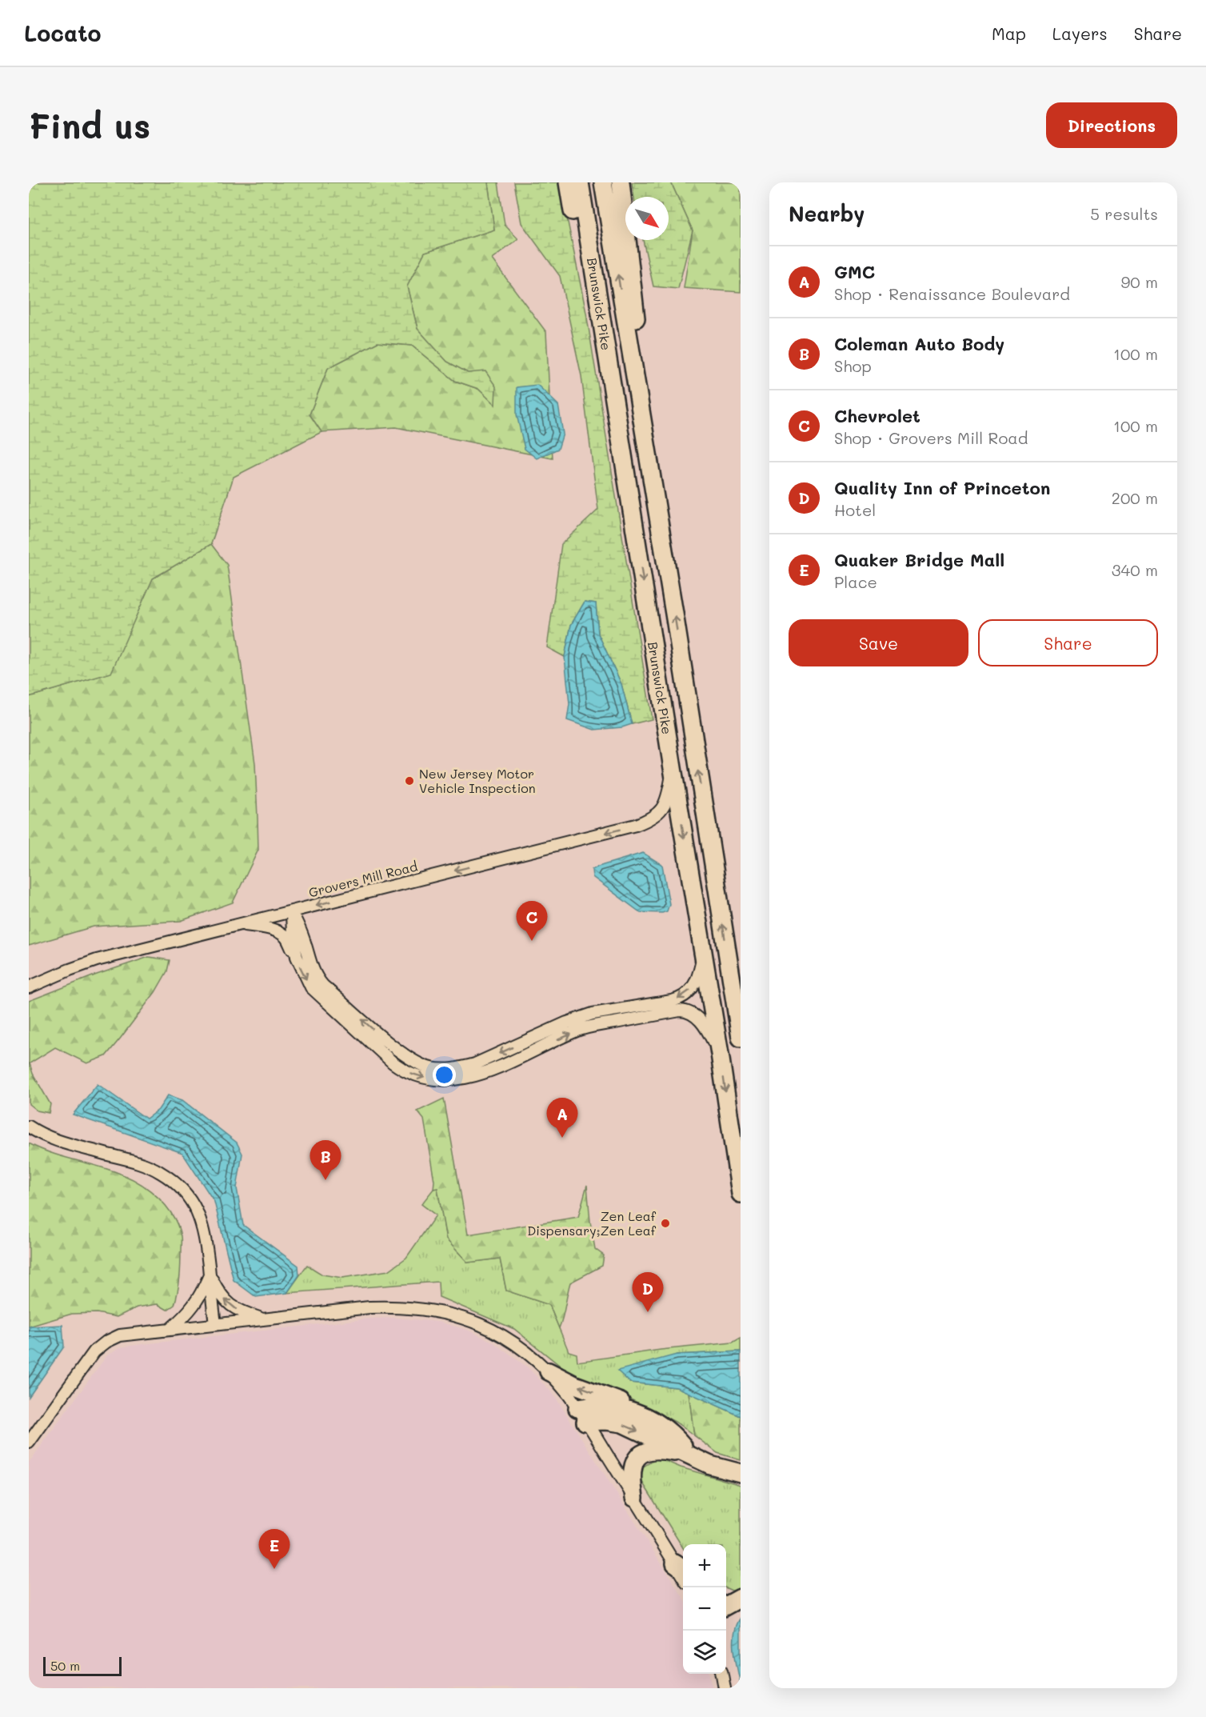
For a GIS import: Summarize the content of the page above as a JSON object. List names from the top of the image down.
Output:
{
  "streets": {
    "highway": ["Brunswick Pike"],
    "street": ["Grovers Mill Road"]
  },
  "crossings": [
    ["Brunswick Pike", "Grovers Mill Road"]
  ],
  "one_way": ["Grovers Mill Road"],
  "places": ["New Jersey Motor Vehicle Inspection", "Zen Leaf Dispensary;Zen Leaf"],
  "scale_bar": "50 m",
  "north": "bottom right",
  "page": {
    "header": "Locato",
    "nav": ["Map", "Layers", "Share"],
    "buttons": [
      "Directions",
      ["Save", "Share"]
    ],
    "title": "Find us",
    "heading": ["Nearby", "5 results"],
    "list": [
      {
        "mark": "A",
        "name": "GMC",
        "note": "Shop · Renaissance Boulevard",
        "value": "90 m"
      },
      {
        "mark": "B",
        "name": "Coleman Auto Body",
        "note": "Shop",
        "value": "100 m"
      },
      {
        "mark": "C",
        "name": "Chevrolet",
        "note": "Shop · Grovers Mill Road",
        "value": "100 m"
      },
      {
        "mark": "D",
        "name": "Quality Inn of Princeton",
        "note": "Hotel",
        "value": "200 m"
      },
      {
        "mark": "E",
        "name": "Quaker Bridge Mall",
        "note": "Place",
        "value": "340 m"
      }
    ],
    "pins": [
      "C",
      "A",
      "B",
      "D",
      "E"
    ],
    "map_buttons": ["+", "−"],
    "scale": "50 m"
  }
}
